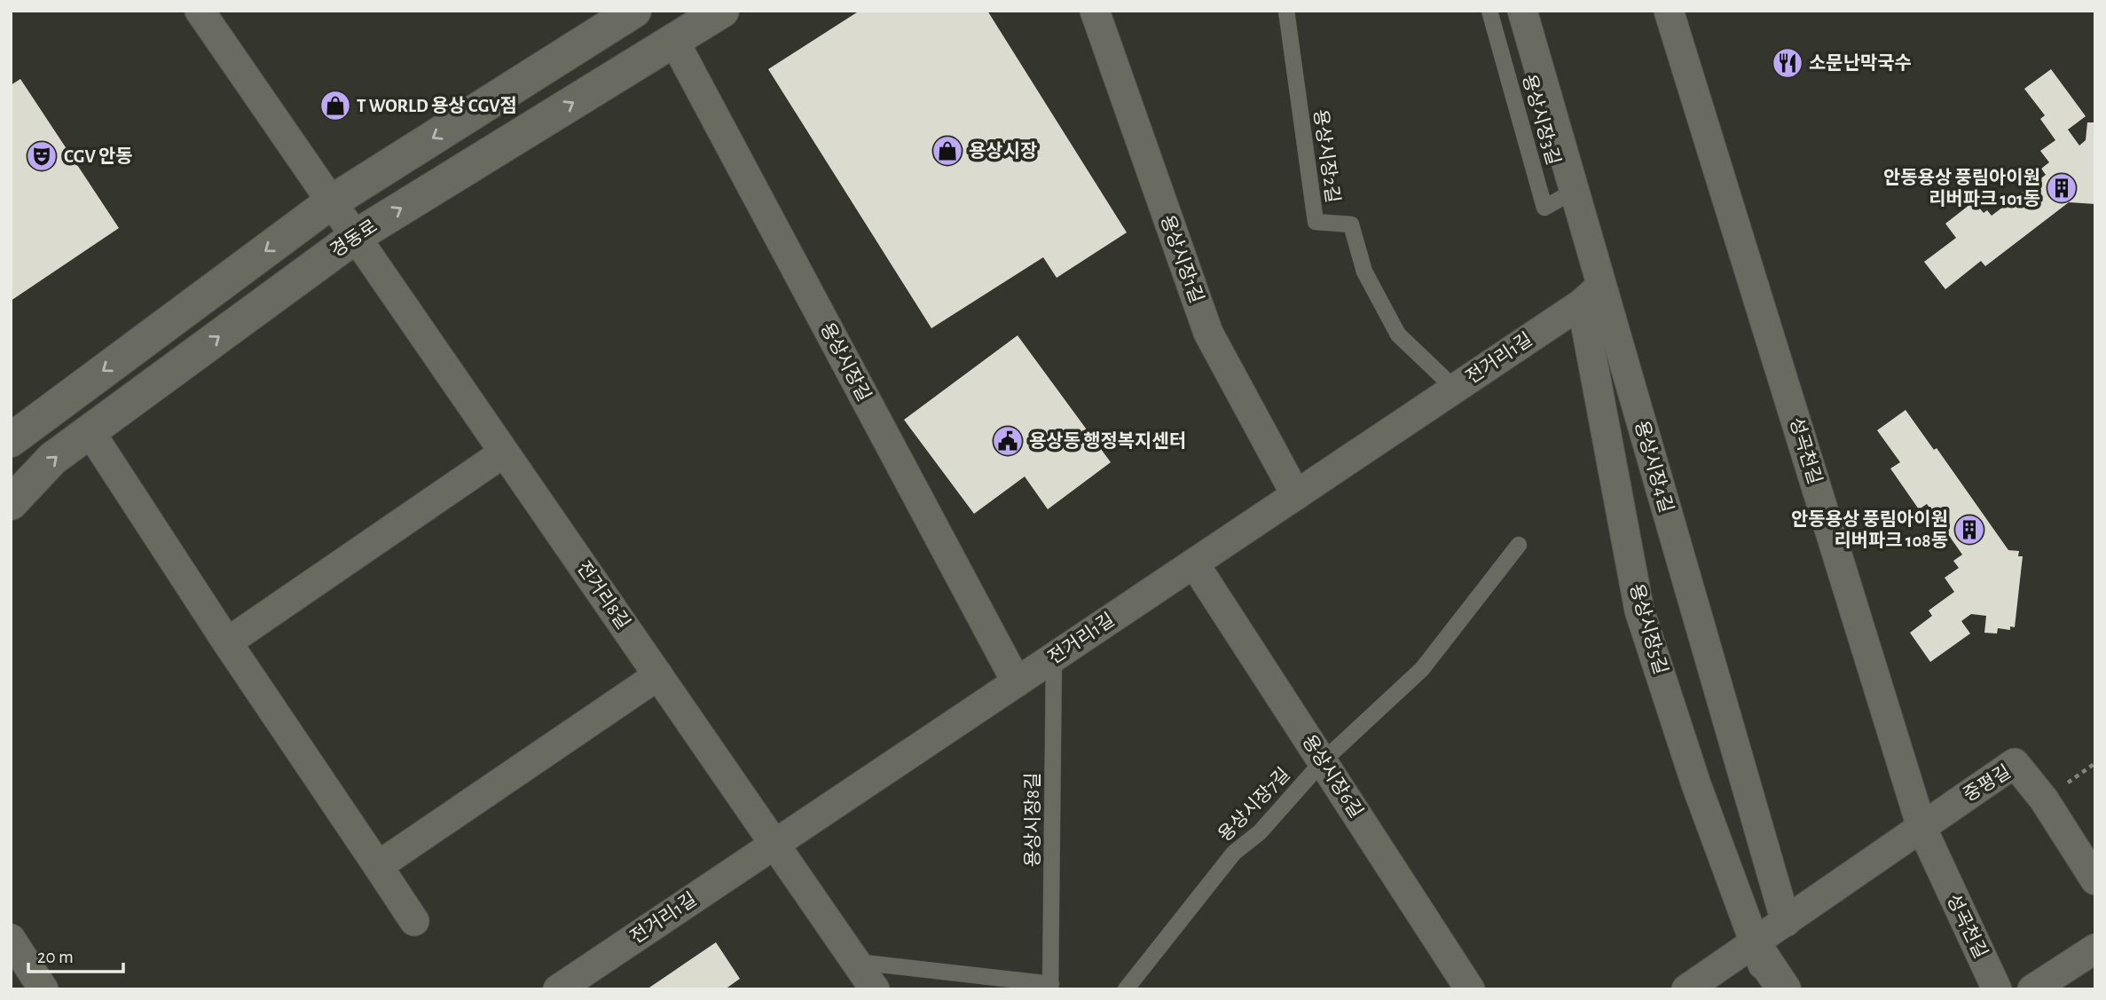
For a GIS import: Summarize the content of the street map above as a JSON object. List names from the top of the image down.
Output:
{
  "streets": {
    "street": [
      "경동로",
      "용상시장1길",
      "전거리1길",
      "용상시장길",
      "성곡천길",
      "용상시장4길",
      "전거리8길",
      "용상시장5길",
      "용상시장6길",
      "중평길"
    ],
    "lane": [
      "용상시장3길",
      "용상시장2길",
      "용상시장7길",
      "용상시장8길"
    ]
  },
  "crossings": [
    ["용상시장3길", "용상시장4길"],
    ["용상시장2길", "전거리1길"],
    ["경동로", "용상시장길"],
    ["경동로", "전거리8길"],
    ["용상시장1길", "전거리1길"],
    ["전거리1길", "용상시장길"],
    ["전거리1길", "용상시장4길"],
    ["전거리1길", "전거리8길"],
    ["전거리1길", "용상시장5길"],
    ["전거리1길", "용상시장6길"],
    ["전거리1길", "용상시장8길"],
    ["성곡천길", "중평길"],
    ["용상시장4길", "용상시장5길"],
    ["전거리8길", "용상시장8길"],
    ["용상시장6길", "용상시장7길"]
  ],
  "places": {
    "restaurant": ["소문난막국수"],
    "shop": ["T WORLD 용상 CGV점", "용상시장"],
    "theatre": ["CGV 안동"],
    "building": ["안동용상 풍림아이원 리버파크 101동", "안동용상 풍림아이원 리버파크 108동"],
    "public building": ["용상동 행정복지센터"]
  },
  "scale_bar": "20 m"
}
